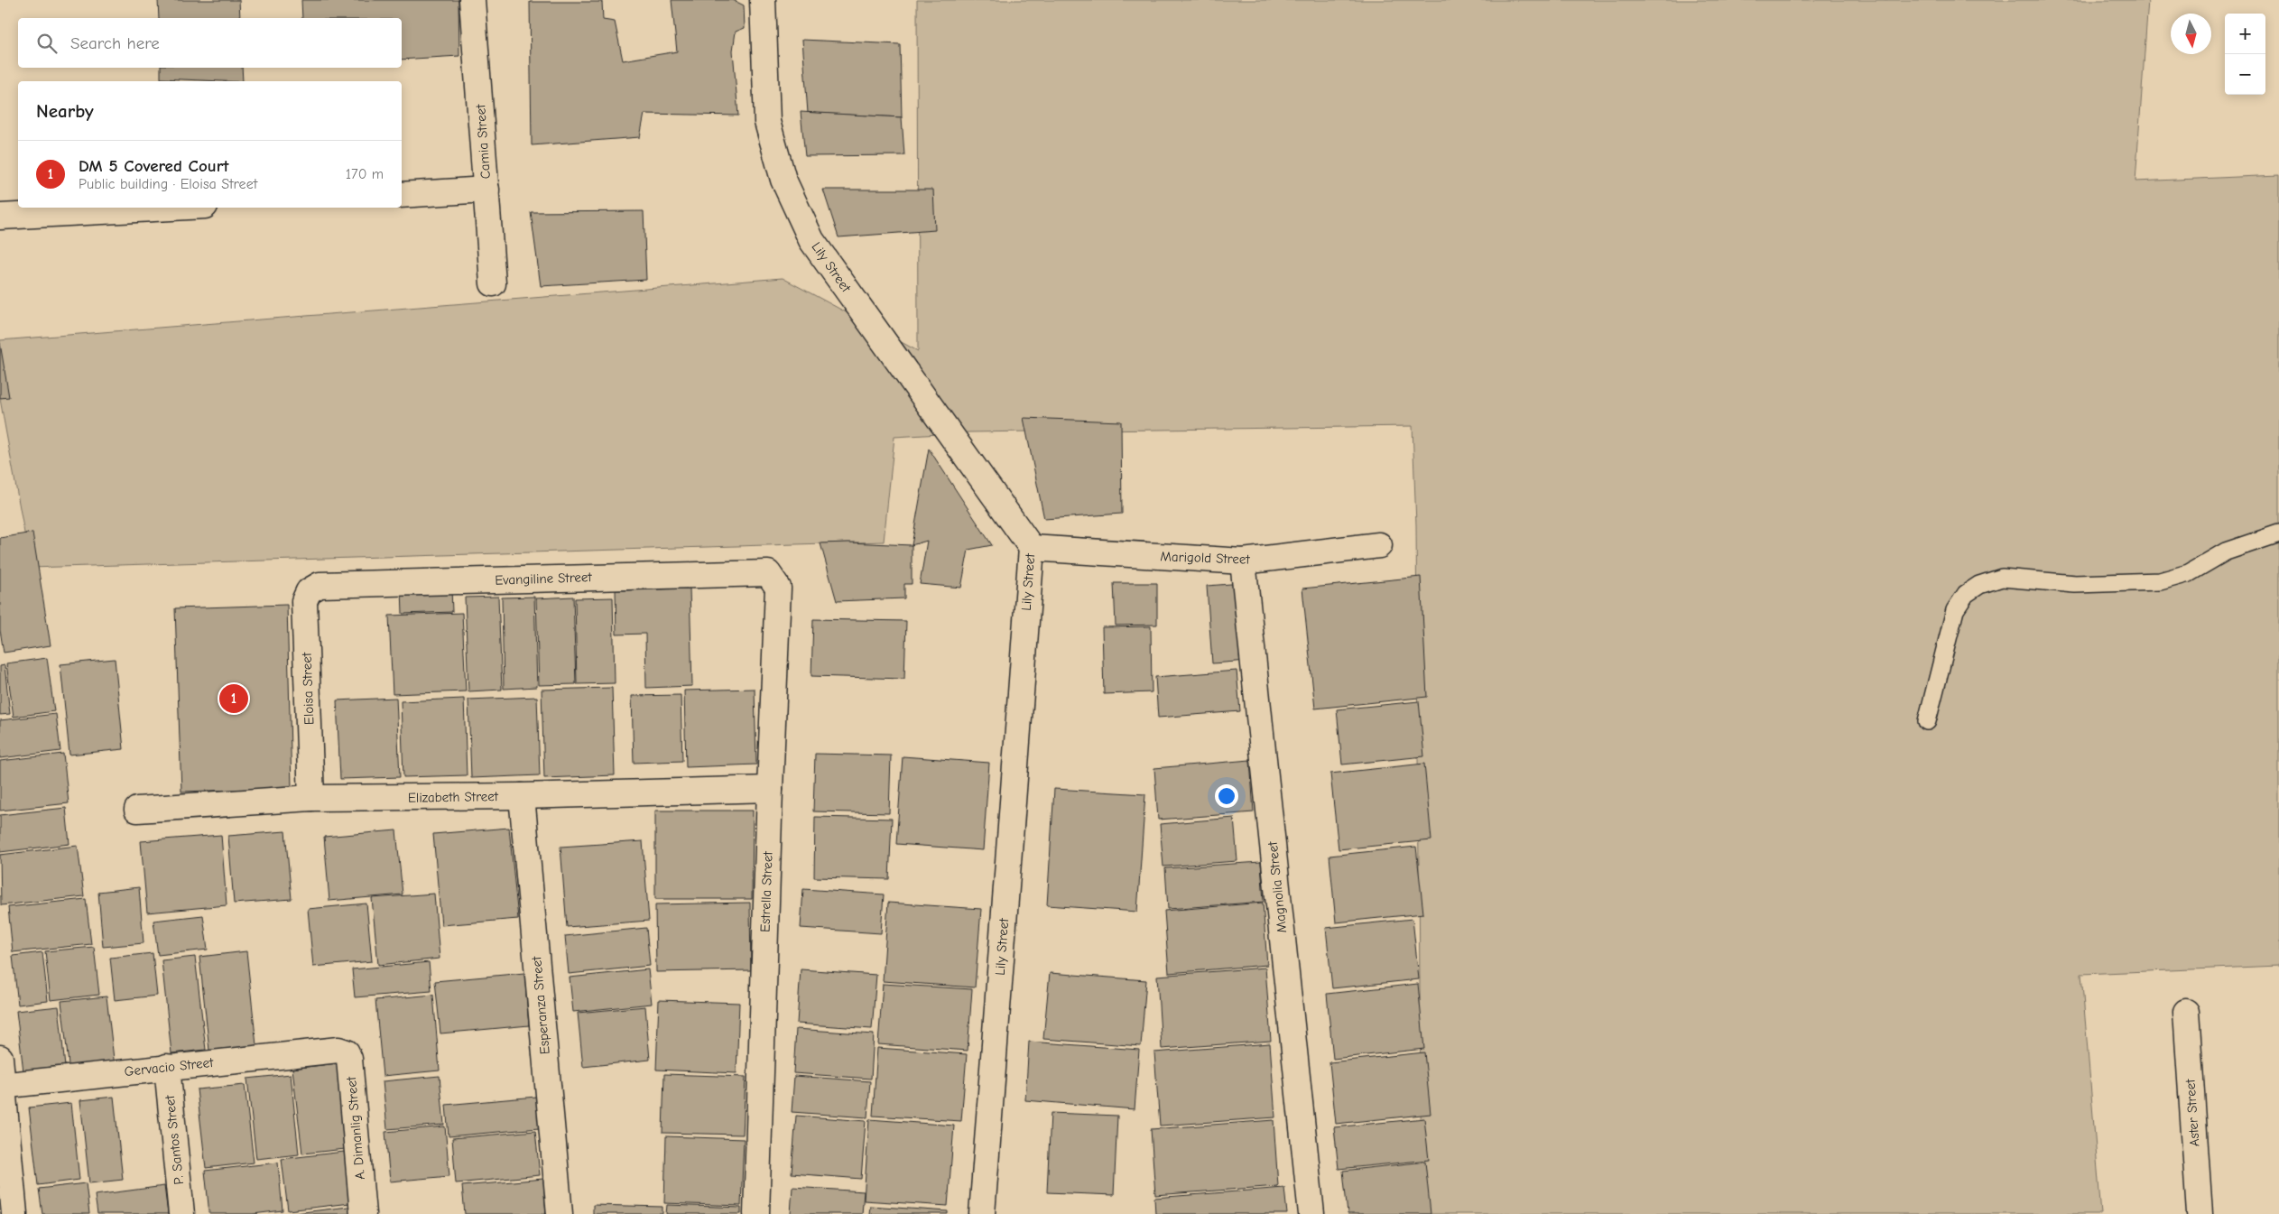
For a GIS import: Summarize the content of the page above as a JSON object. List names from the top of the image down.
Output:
{
  "streets": {
    "street": [
      "Camia Street",
      "Lily Street",
      "Marigold Street",
      "Evangiline Street",
      "Eloisa Street",
      "Elizabeth Street",
      "Magnolia Street",
      "Estrella Street",
      "Esperanza Street",
      "Gervacio Street",
      "Aster Street",
      "A. Dimanlig Street",
      "P. Santos Street"
    ]
  },
  "crossings": [
    ["Lily Street", "Marigold Street"],
    ["Marigold Street", "Magnolia Street"],
    ["Evangiline Street", "Eloisa Street"],
    ["Evangiline Street", "Estrella Street"],
    ["Eloisa Street", "Elizabeth Street"],
    ["Elizabeth Street", "Estrella Street"],
    ["Elizabeth Street", "Esperanza Street"],
    ["Gervacio Street", "A. Dimanlig Street"],
    ["Gervacio Street", "P. Santos Street"]
  ],
  "north": "bottom",
  "page": {
    "map_buttons": ["+", "−"],
    "search": "Search here",
    "heading": "Nearby",
    "list": [
      {
        "mark": "1",
        "name": "DM 5 Covered Court",
        "note": "Public building · Eloisa Street",
        "value": "170 m"
      }
    ],
    "pins": "1"
  }
}
